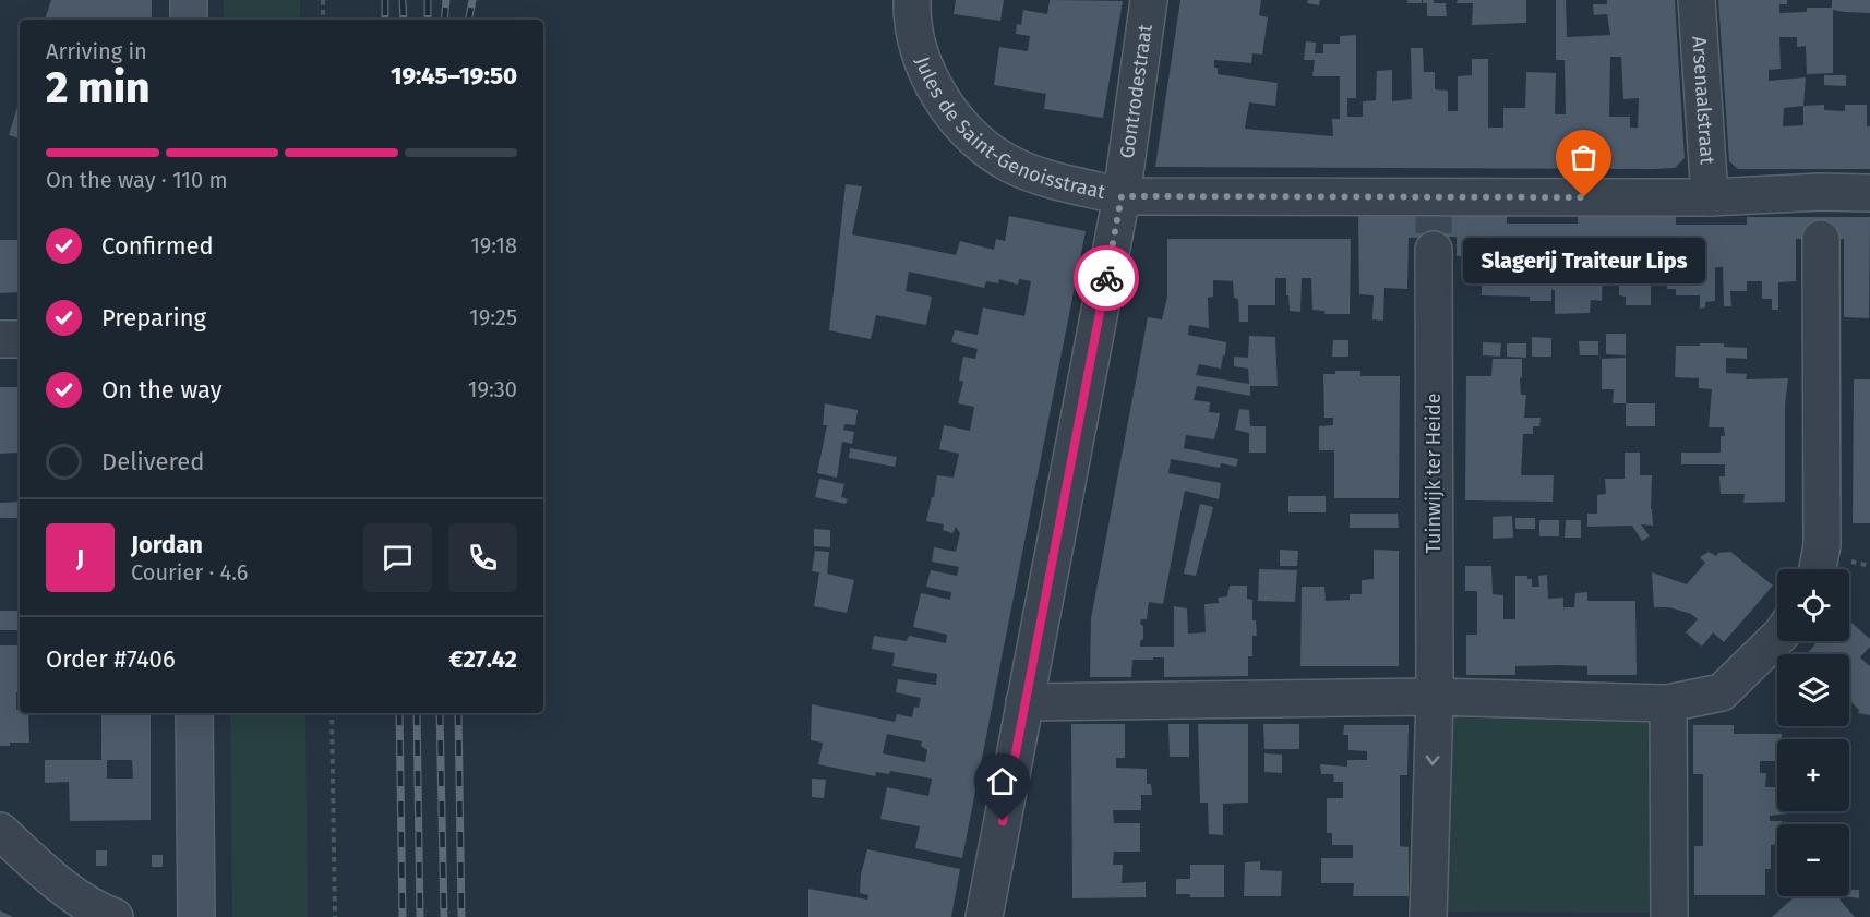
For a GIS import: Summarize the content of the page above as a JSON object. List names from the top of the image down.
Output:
{
  "streets": {
    "street": [
      "Gontrodestraat",
      "Arsenaalstraat",
      "Jules de Saint-Genoisstraat",
      "Tuinwijk ter Heide"
    ]
  },
  "crossings": [
    ["Gontrodestraat", "Jules de Saint-Genoisstraat"],
    ["Arsenaalstraat", "Jules de Saint-Genoisstraat"]
  ],
  "places": ["Slagerij Traiteur Lips"],
  "page": {
    "heading": ["2 min", "Arriving in", "19:45–19:50"],
    "panel": [
      "Jordan",
      "Courier · 4.6",
      "Order #7406",
      "€27.42"
    ],
    "bar": "On the way · 110 m",
    "list": [
      ["Confirmed", "19:18"],
      ["Preparing", "19:25"],
      ["On the way", "19:30"],
      "Delivered"
    ],
    "bubble": "Slagerij Traiteur Lips",
    "round": "J",
    "map_buttons": ["+", "−"]
  }
}
